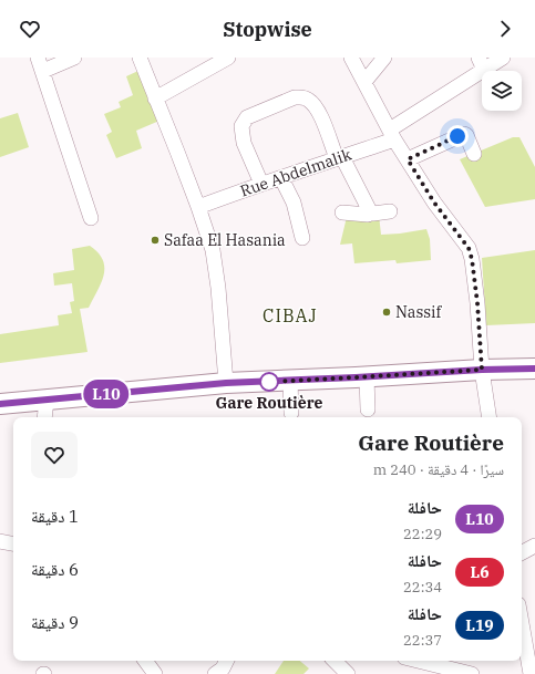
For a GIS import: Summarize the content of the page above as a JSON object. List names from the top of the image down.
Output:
{
  "streets": {
    "street": ["Rue Abdelmalik"]
  },
  "districts": ["CIBAJ"],
  "places": ["Safaa El Hasania", "Nassif", "Gare Routière"],
  "lines": ["bus line L10"],
  "page": {
    "header": "Stopwise",
    "on_map": "L10",
    "heading": ["Gare Routière", "سيرًا · 4 دقيقة · 240 m"],
    "list": [
      {
        "mark": "L10",
        "name": "حافلة",
        "note": "22:29",
        "value": "1 دقيقة"
      },
      {
        "mark": "L6",
        "name": "حافلة",
        "note": "22:34",
        "value": "6 دقيقة"
      },
      {
        "mark": "L19",
        "name": "حافلة",
        "note": "22:37",
        "value": "9 دقيقة"
      }
    ]
  }
}
